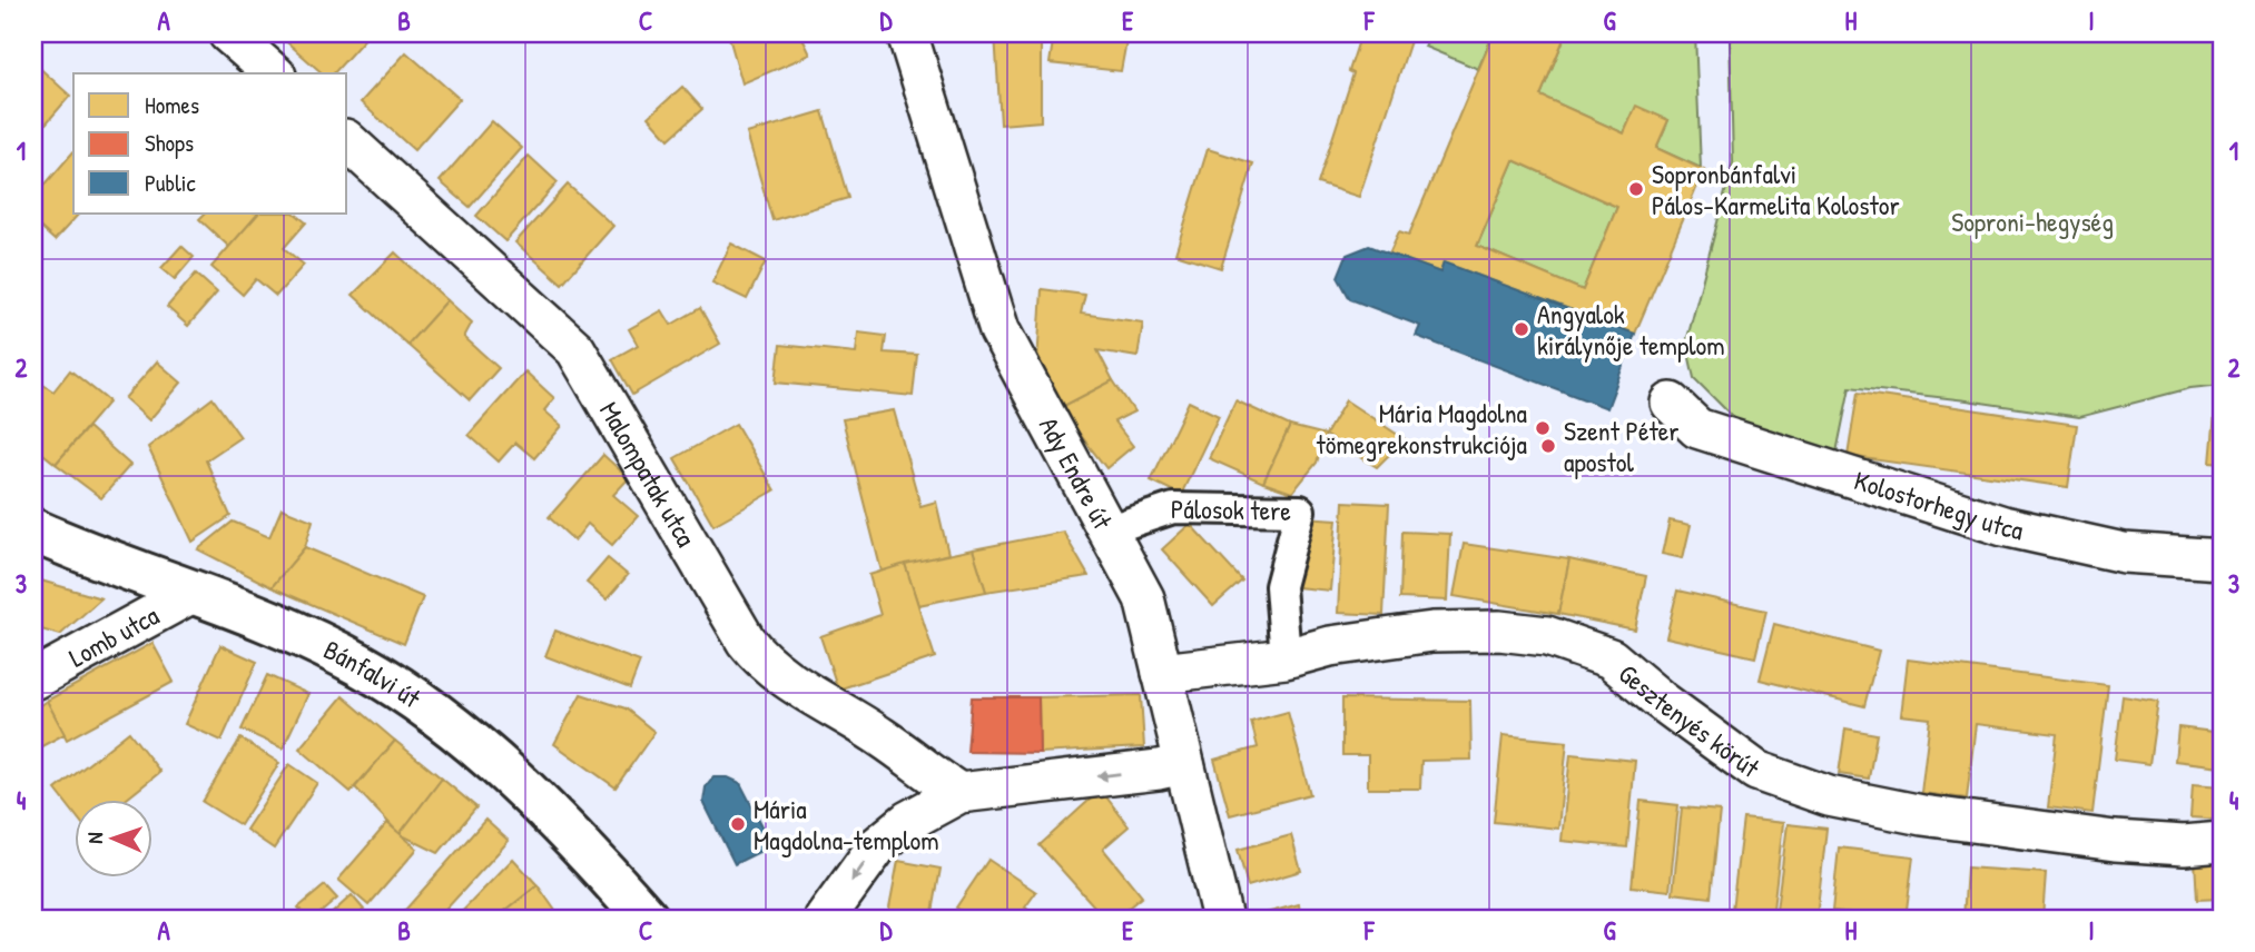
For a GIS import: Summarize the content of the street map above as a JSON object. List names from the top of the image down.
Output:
{
  "streets": {
    "street": [
      "Ady Endre út",
      "Malompatak utca",
      "Kolostorhegy utca",
      "Pálosok tere",
      "Lomb utca",
      "Bánfalvi út",
      "Gesztenyés körút"
    ]
  },
  "crossings": [
    ["Ady Endre út", "Pálosok tere"],
    ["Ady Endre út", "Gesztenyés körút"],
    ["Pálosok tere", "Gesztenyés körút"],
    ["Lomb utca", "Bánfalvi út"]
  ],
  "parks": ["Soproni-hegység"],
  "places": [
    "Sopronbánfalvi Pálos-Karmelita Kolostor",
    "Angyalok királynője templom",
    "Mária Magdolna tömegrekonstrukciója",
    "Szent Péter apostol",
    "Mária Magdolna-templom"
  ],
  "legend": ["Homes", "Shops", "Public"],
  "north": "left",
  "grid": {
    "columns": [
      "A",
      "B",
      "C",
      "D",
      "E",
      "F",
      "G",
      "H",
      "I"
    ],
    "rows": [
      "1",
      "2",
      "3",
      "4"
    ]
  }
}
